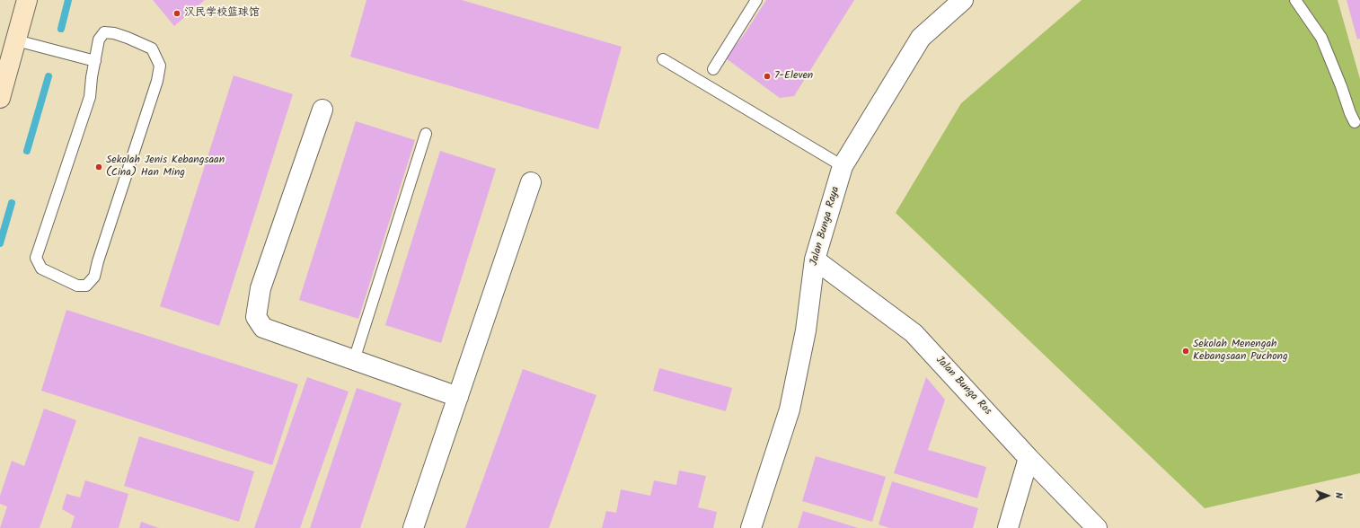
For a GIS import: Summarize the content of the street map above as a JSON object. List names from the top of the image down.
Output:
{
  "streets": {
    "street": ["Jalan Bunga Raya", "Jalan Bunga Ros"]
  },
  "crossings": [
    ["Jalan Bunga Raya", "Jalan Bunga Ros"]
  ],
  "places": [
    "汉民学校篮球馆",
    "7-Eleven",
    "Sekolah Jenis Kebangsaan (Cina) Han Ming",
    "Sekolah Menengah Kebangsaan Puchong"
  ],
  "north": "right"
}
